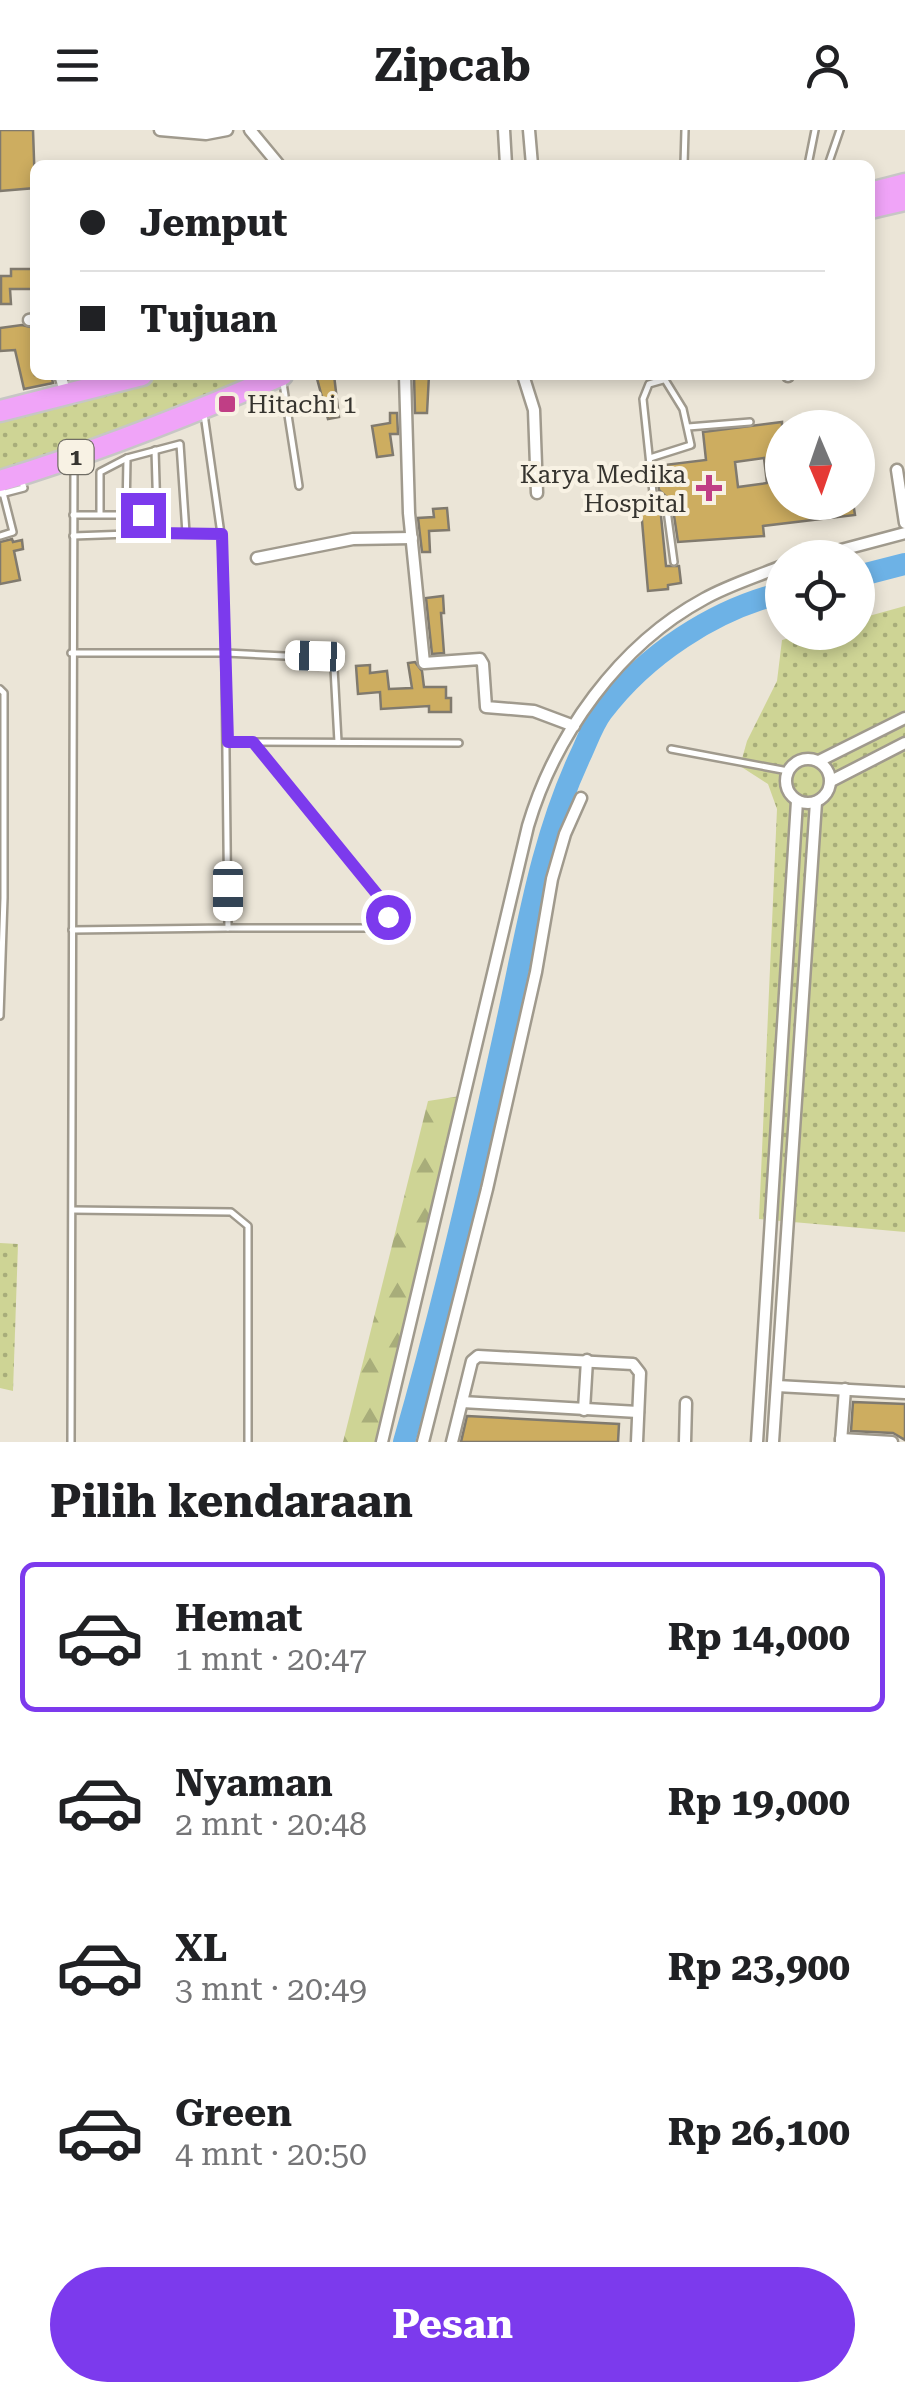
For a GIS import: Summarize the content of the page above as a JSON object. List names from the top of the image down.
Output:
{
  "streets": {
    "highway": ["1"]
  },
  "places": {
    "transit": ["Hitachi 1"],
    "health": ["Karya Medika Hospital"]
  },
  "north": "bottom",
  "page": {
    "header": "Zipcab",
    "banner": ["Jemput", "Tujuan"],
    "heading": "Pilih kendaraan",
    "list": [
      {
        "name": "Hemat",
        "note": "1 mnt · 20:47",
        "value": "Rp 14,000"
      },
      {
        "name": "Nyaman",
        "note": "2 mnt · 20:48",
        "value": "Rp 19,000"
      },
      {
        "name": "XL",
        "note": "3 mnt · 20:49",
        "value": "Rp 23,900"
      },
      {
        "name": "Green",
        "note": "4 mnt · 20:50",
        "value": "Rp 26,100"
      }
    ],
    "buttons": "Pesan"
  }
}
